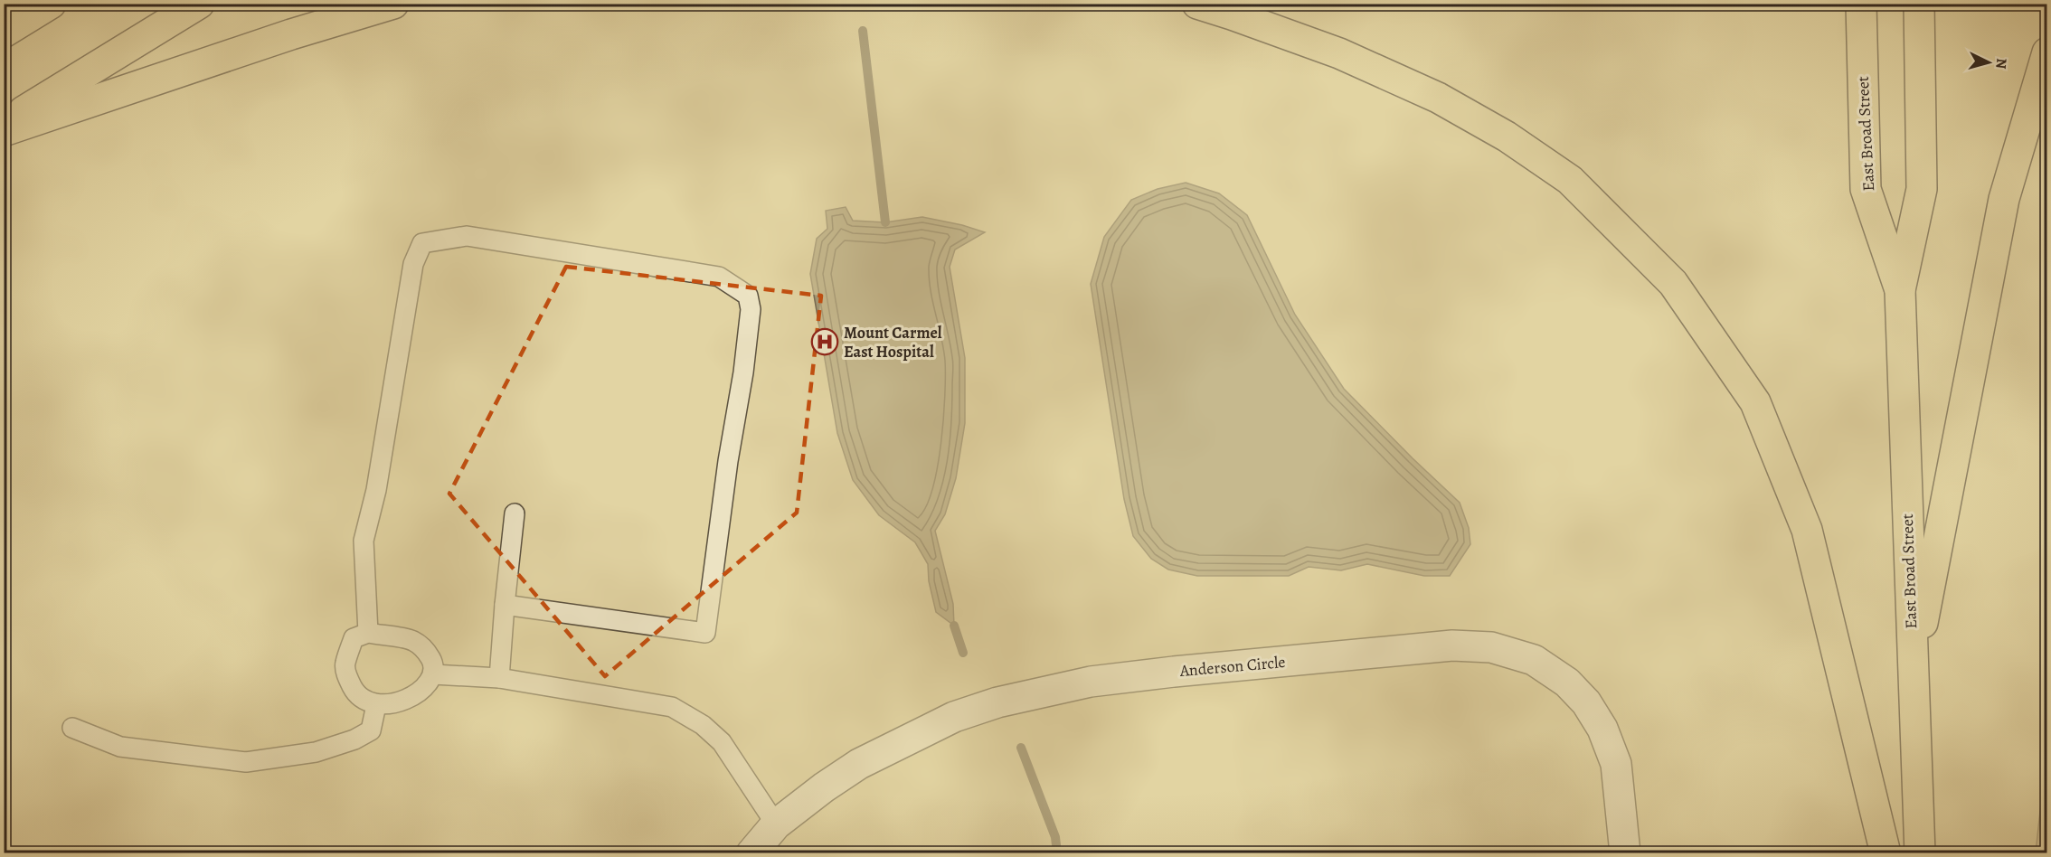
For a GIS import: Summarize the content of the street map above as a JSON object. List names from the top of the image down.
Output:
{
  "streets": {
    "main road": ["East Broad Street"],
    "street": ["Anderson Circle"]
  },
  "places": {
    "hospital": ["Mount Carmel East Hospital"]
  },
  "north": "right"
}
